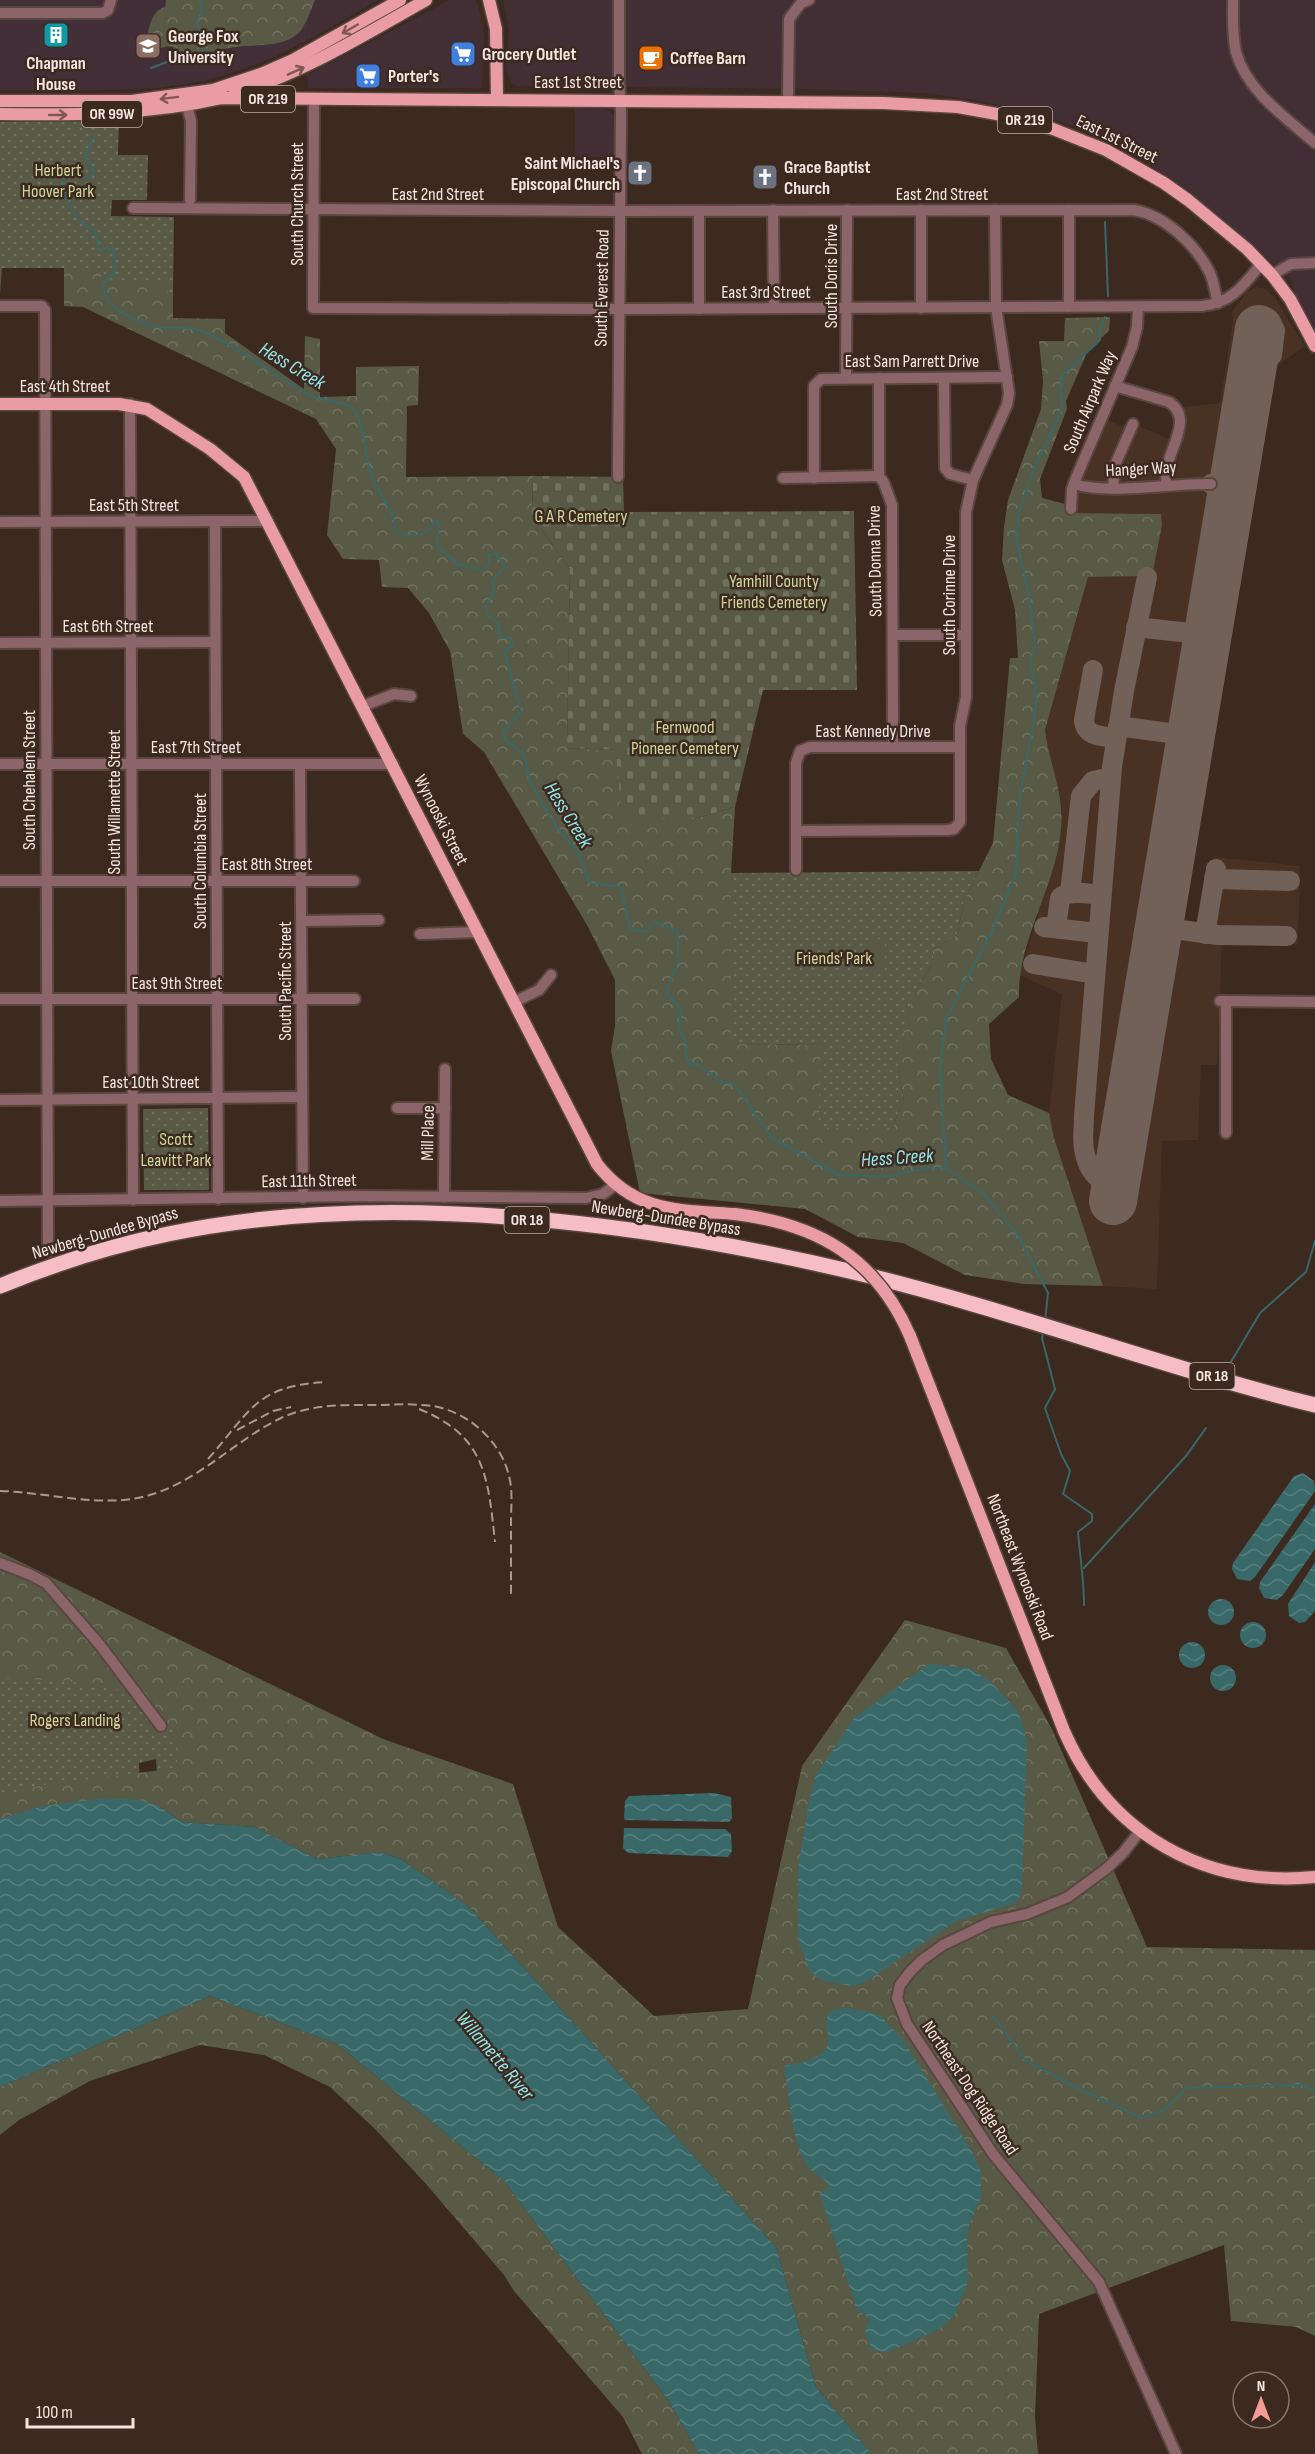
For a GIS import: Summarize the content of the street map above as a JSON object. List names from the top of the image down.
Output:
{
  "streets": {
    "highway": ["Newberg-Dundee Bypass", "OR 18"],
    "main road": [
      "East 1st Street",
      "OR 219",
      "OR 99W",
      "East 4th Street",
      "Wynooski Street",
      "Northeast Wynooski Road"
    ],
    "street": [
      "East 2nd Street",
      "South Church Street",
      "South Doris Drive",
      "South Everest Road",
      "East 3rd Street",
      "East Sam Parrett Drive",
      "South Airpark Way",
      "Hanger Way",
      "East 5th Street",
      "South Donna Drive",
      "South Corinne Drive",
      "East 6th Street",
      "East Kennedy Drive",
      "East 7th Street",
      "South Chehalem Street",
      "South Willamette Street",
      "South Columbia Street",
      "East 8th Street",
      "South Pacific Street",
      "East 9th Street",
      "East 10th Street",
      "Mill Place",
      "East 11th Street",
      "Northeast Dog Ridge Road"
    ]
  },
  "crossings": [
    ["East 1st Street", "OR 219"],
    ["East 1st Street", "OR 99W"],
    ["East 1st Street", "South Church Street"],
    ["East 1st Street", "South Everest Road"],
    ["East 2nd Street", "South Church Street"],
    ["East 2nd Street", "South Doris Drive"],
    ["East 2nd Street", "South Everest Road"],
    ["East 2nd Street", "East 3rd Street"],
    ["East 2nd Street", "South Corinne Drive"],
    ["South Church Street", "East 3rd Street"],
    ["South Doris Drive", "East 3rd Street"],
    ["South Doris Drive", "East Sam Parrett Drive"],
    ["South Everest Road", "East 3rd Street"],
    ["East 3rd Street", "South Airpark Way"],
    ["East 3rd Street", "South Corinne Drive"],
    ["East Sam Parrett Drive", "South Donna Drive"],
    ["East Sam Parrett Drive", "South Corinne Drive"],
    ["East 4th Street", "South Chehalem Street"],
    ["East 4th Street", "South Willamette Street"],
    ["East 4th Street", "Wynooski Street"],
    ["South Airpark Way", "Hanger Way"],
    ["East 5th Street", "South Chehalem Street"],
    ["East 5th Street", "South Willamette Street"],
    ["East 5th Street", "Wynooski Street"],
    ["East 5th Street", "South Columbia Street"],
    ["South Donna Drive", "East Kennedy Drive"],
    ["South Corinne Drive", "East Kennedy Drive"],
    ["East 6th Street", "South Chehalem Street"],
    ["East 6th Street", "South Willamette Street"],
    ["East 6th Street", "South Columbia Street"],
    ["East 7th Street", "South Chehalem Street"],
    ["East 7th Street", "South Willamette Street"],
    ["East 7th Street", "Wynooski Street"],
    ["East 7th Street", "South Columbia Street"],
    ["East 7th Street", "South Pacific Street"],
    ["South Chehalem Street", "East 8th Street"],
    ["South Chehalem Street", "East 9th Street"],
    ["South Chehalem Street", "East 10th Street"],
    ["South Chehalem Street", "East 11th Street"],
    ["South Willamette Street", "Wynooski Street"],
    ["South Willamette Street", "East 8th Street"],
    ["South Willamette Street", "East 9th Street"],
    ["South Willamette Street", "East 10th Street"],
    ["South Willamette Street", "East 11th Street"],
    ["Wynooski Street", "East 11th Street"],
    ["Wynooski Street", "Northeast Wynooski Road"],
    ["South Columbia Street", "East 8th Street"],
    ["South Columbia Street", "East 9th Street"],
    ["South Columbia Street", "East 10th Street"],
    ["South Columbia Street", "East 11th Street"],
    ["East 8th Street", "South Pacific Street"],
    ["South Pacific Street", "East 9th Street"],
    ["South Pacific Street", "East 10th Street"],
    ["South Pacific Street", "East 11th Street"],
    ["Mill Place", "East 11th Street"],
    ["Northeast Wynooski Road", "Northeast Dog Ridge Road"]
  ],
  "water": ["Hess Creek", "Willamette River"],
  "parks": [
    "Herbert Hoover Park",
    "G A R Cemetery",
    "Yamhill County Friends Cemetery",
    "Fernwood Pioneer Cemetery",
    "Friends' Park",
    "Scott Leavitt Park",
    "Rogers Landing"
  ],
  "places": {
    "building": ["Chapman House"],
    "school or university": ["George Fox University"],
    "supermarket": ["Grocery Outlet", "Porter's"],
    "cafe": ["Coffee Barn"],
    "church": ["Saint Michael's Episcopal Church", "Grace Baptist Church"]
  },
  "scale_bar": "100 m",
  "north": "top"
}
